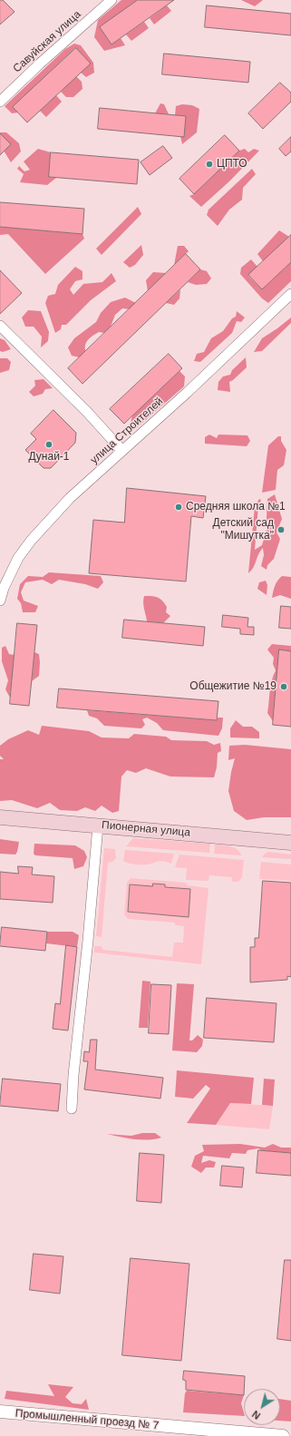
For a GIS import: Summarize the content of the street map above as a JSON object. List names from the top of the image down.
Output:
{
  "streets": {
    "main road": ["Пионерная улица"],
    "street": ["Савуйская улица", "улица Строителей", "Промышленный проезд № 7"]
  },
  "places": [
    "ЦПТО",
    "Дунай-1",
    "Средняя школа №1",
    "Детский сад \"Мишутка\"",
    "Общежитие №19"
  ],
  "north": "bottom left"
}
